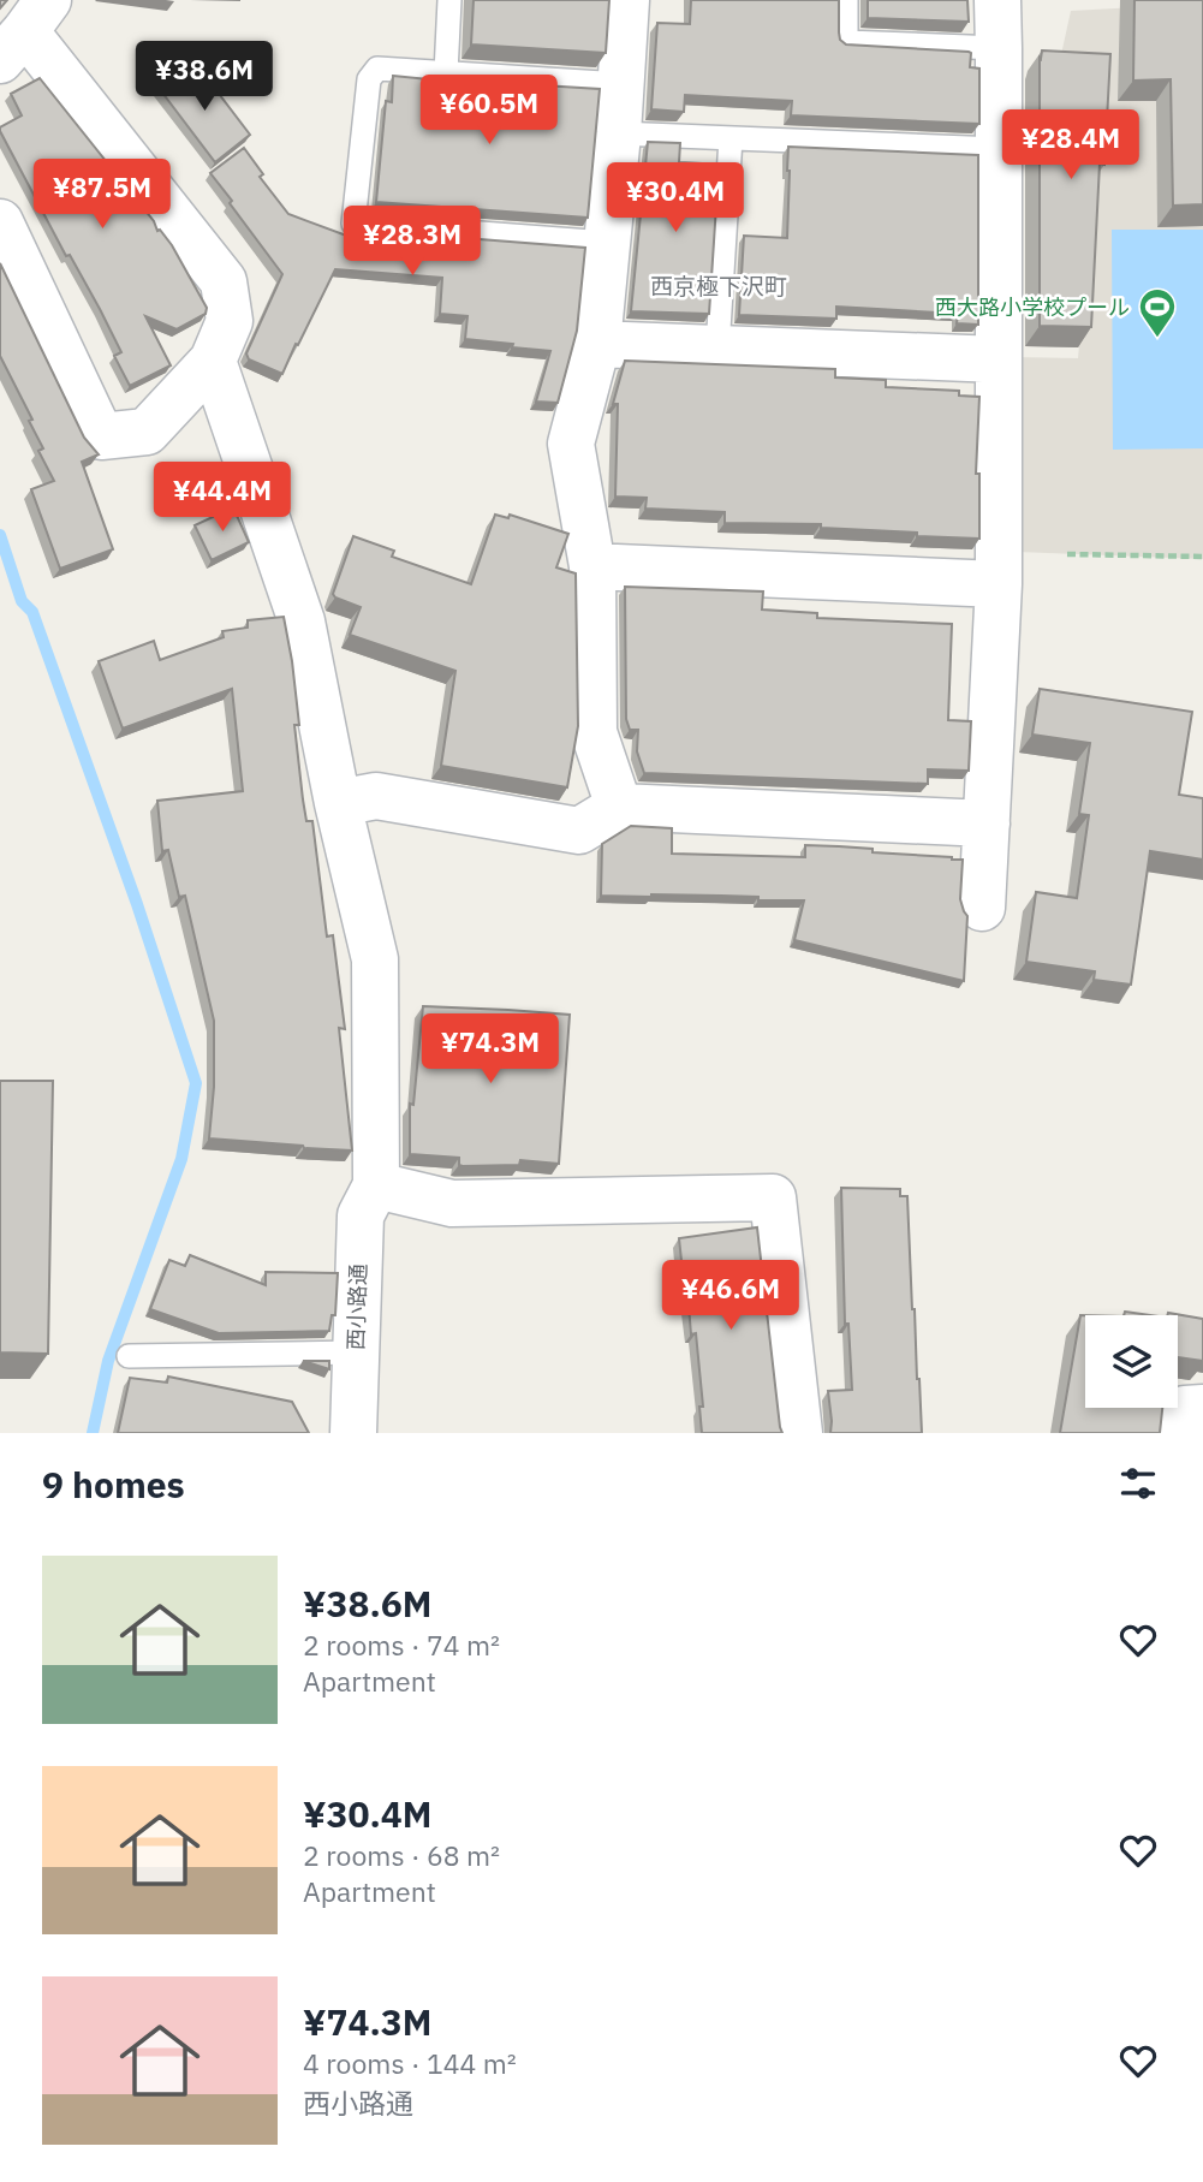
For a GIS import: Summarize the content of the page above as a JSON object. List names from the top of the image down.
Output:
{
  "streets": {
    "street": ["西小路通"]
  },
  "districts": ["西京極下沢町"],
  "places": {
    "sports": ["西大路小学校プール"]
  },
  "page": {
    "price": [
      "¥38.6M",
      "¥60.5M",
      "¥28.4M",
      "¥87.5M",
      "¥30.4M",
      "¥28.3M",
      "¥44.4M",
      "¥74.3M",
      "¥46.6M"
    ],
    "heading": "9 homes",
    "list": [
      {
        "name": "¥38.6M",
        "note": "2 rooms · 74 m² · Apartment"
      },
      {
        "name": "¥30.4M",
        "note": "2 rooms · 68 m² · Apartment"
      },
      {
        "name": "¥74.3M",
        "note": "4 rooms · 144 m² · 西小路通"
      }
    ]
  }
}
